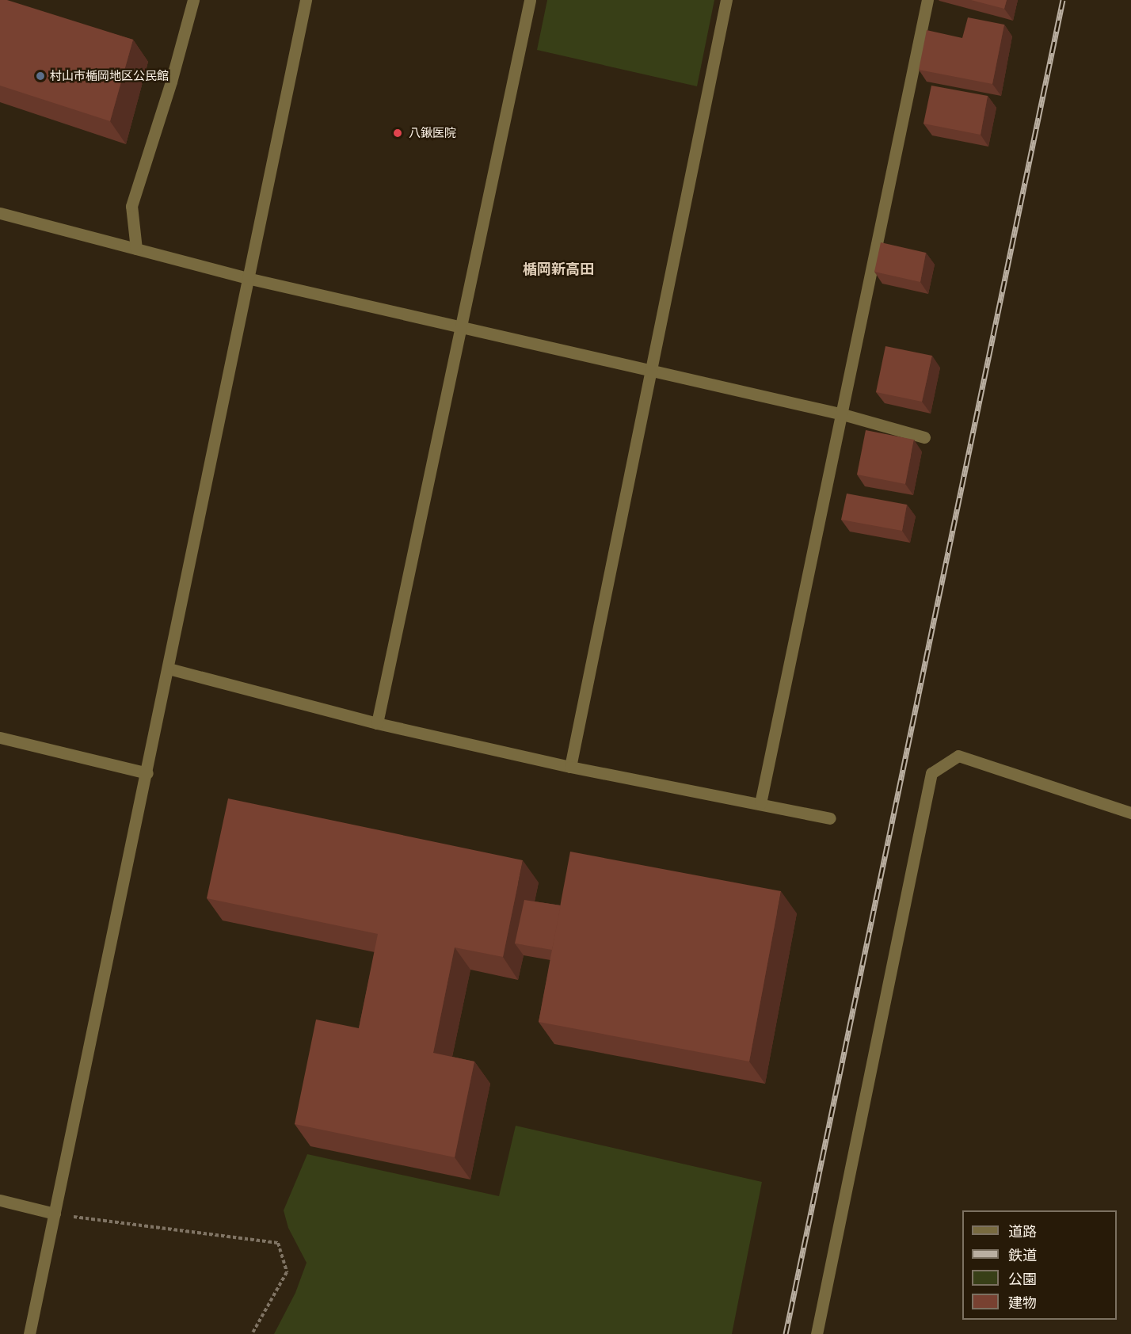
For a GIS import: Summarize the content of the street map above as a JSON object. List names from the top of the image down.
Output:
{
  "districts": ["楯岡新高田"],
  "places": ["村山市楯岡地区公民館", "八鍬医院"],
  "legend": [
    "道路",
    "鉄道",
    "公園",
    "建物"
  ]
}
